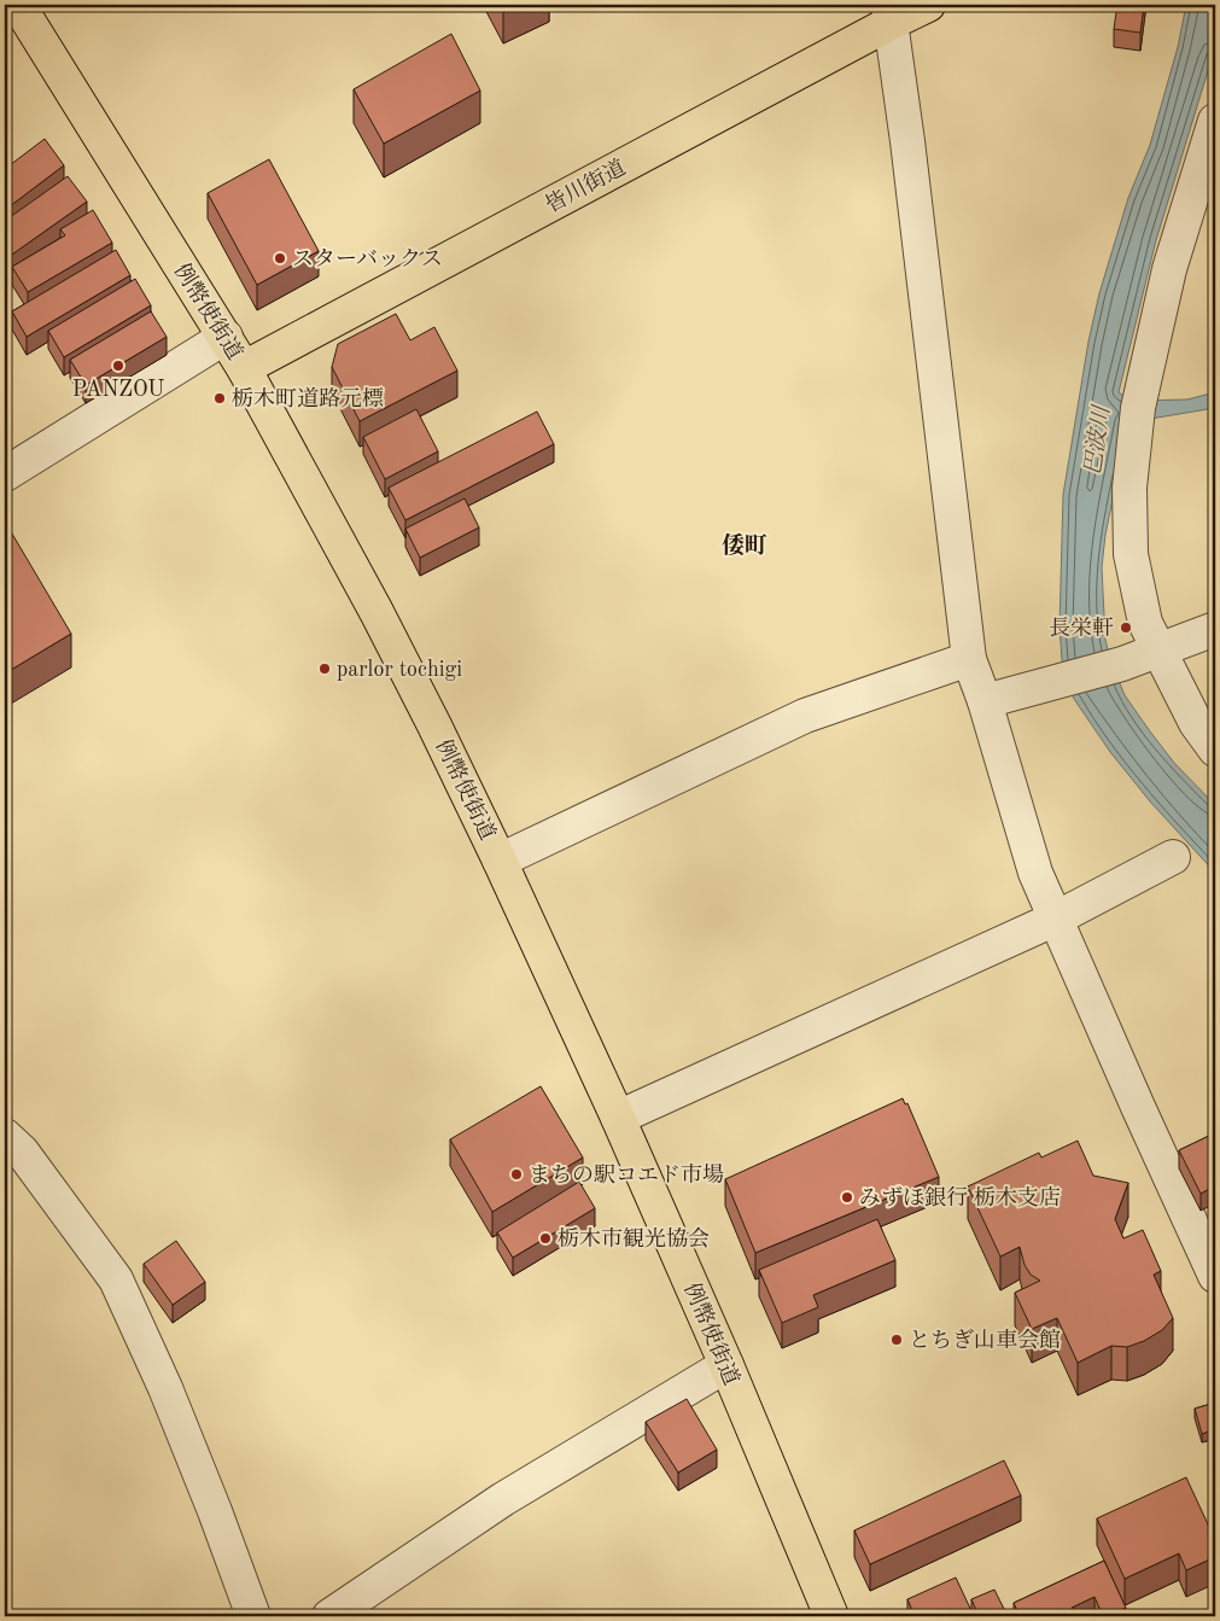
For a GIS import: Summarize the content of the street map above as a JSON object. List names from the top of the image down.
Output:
{
  "streets": {
    "main road": ["皆川街道", "例幣使街道"]
  },
  "crossings": [
    ["皆川街道", "例幣使街道"]
  ],
  "districts": ["倭町"],
  "water": ["巴波川"],
  "places": [
    "スターバックス",
    "PANZOU",
    "栃木町道路元標",
    "長栄軒",
    "parlor tochigi",
    "まちの駅コエド市場",
    "みずほ銀行 栃木支店",
    "栃木市観光協会",
    "とちぎ山車会館"
  ]
}
